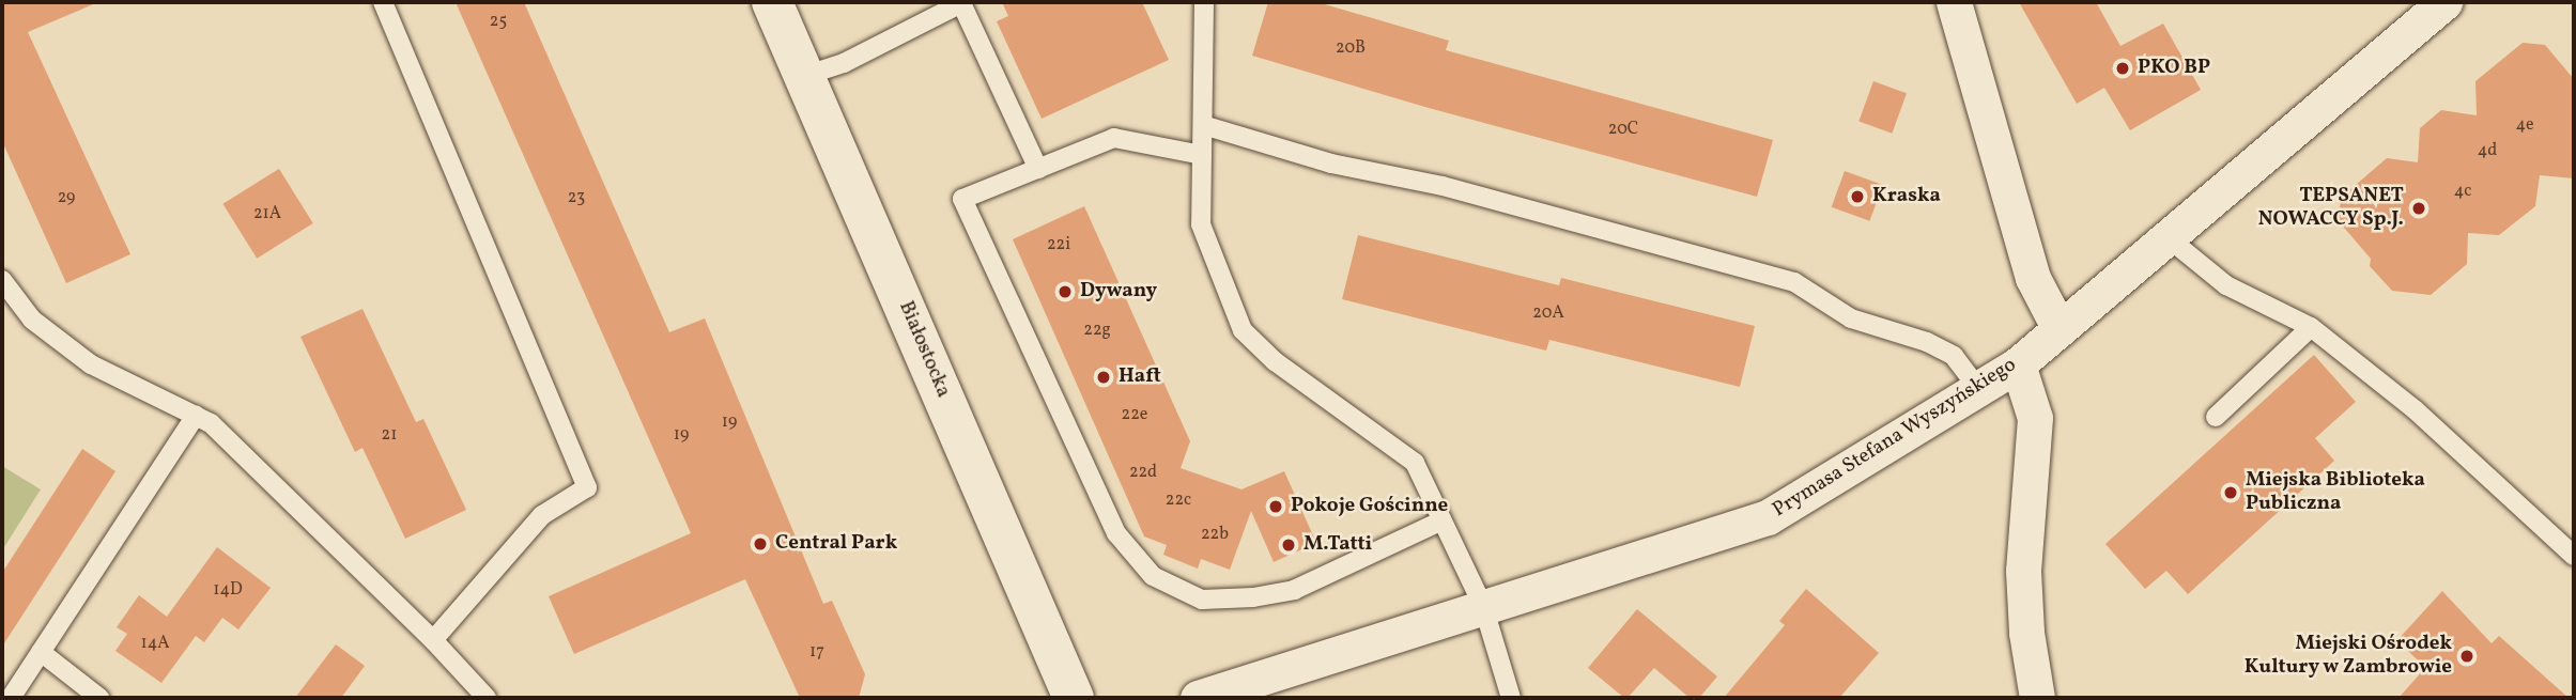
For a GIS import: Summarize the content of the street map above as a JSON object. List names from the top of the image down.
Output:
{
  "streets": {
    "main road": ["Białostocka"],
    "street": ["Prymasa Stefana Wyszyńskiego"]
  },
  "places": [
    "PKO BP",
    "Kraska",
    "TEPSANET NOWACCY Sp.J.",
    "Dywany",
    "Haft",
    "Miejska Biblioteka Publiczna",
    "Pokoje Gościnne",
    "Central Park",
    "M.Tatti",
    "Miejski Ośrodek Kultury w Zambrowie"
  ],
  "house_numbers": [
    "25",
    "20B",
    "4e",
    "20C",
    "4d",
    "4c",
    "29",
    "23",
    "21A",
    "22i",
    "20A",
    "22g",
    "22e",
    "19",
    "21",
    "19",
    "22d",
    "22c",
    "22b",
    "14D",
    "14A",
    "17"
  ]
}
